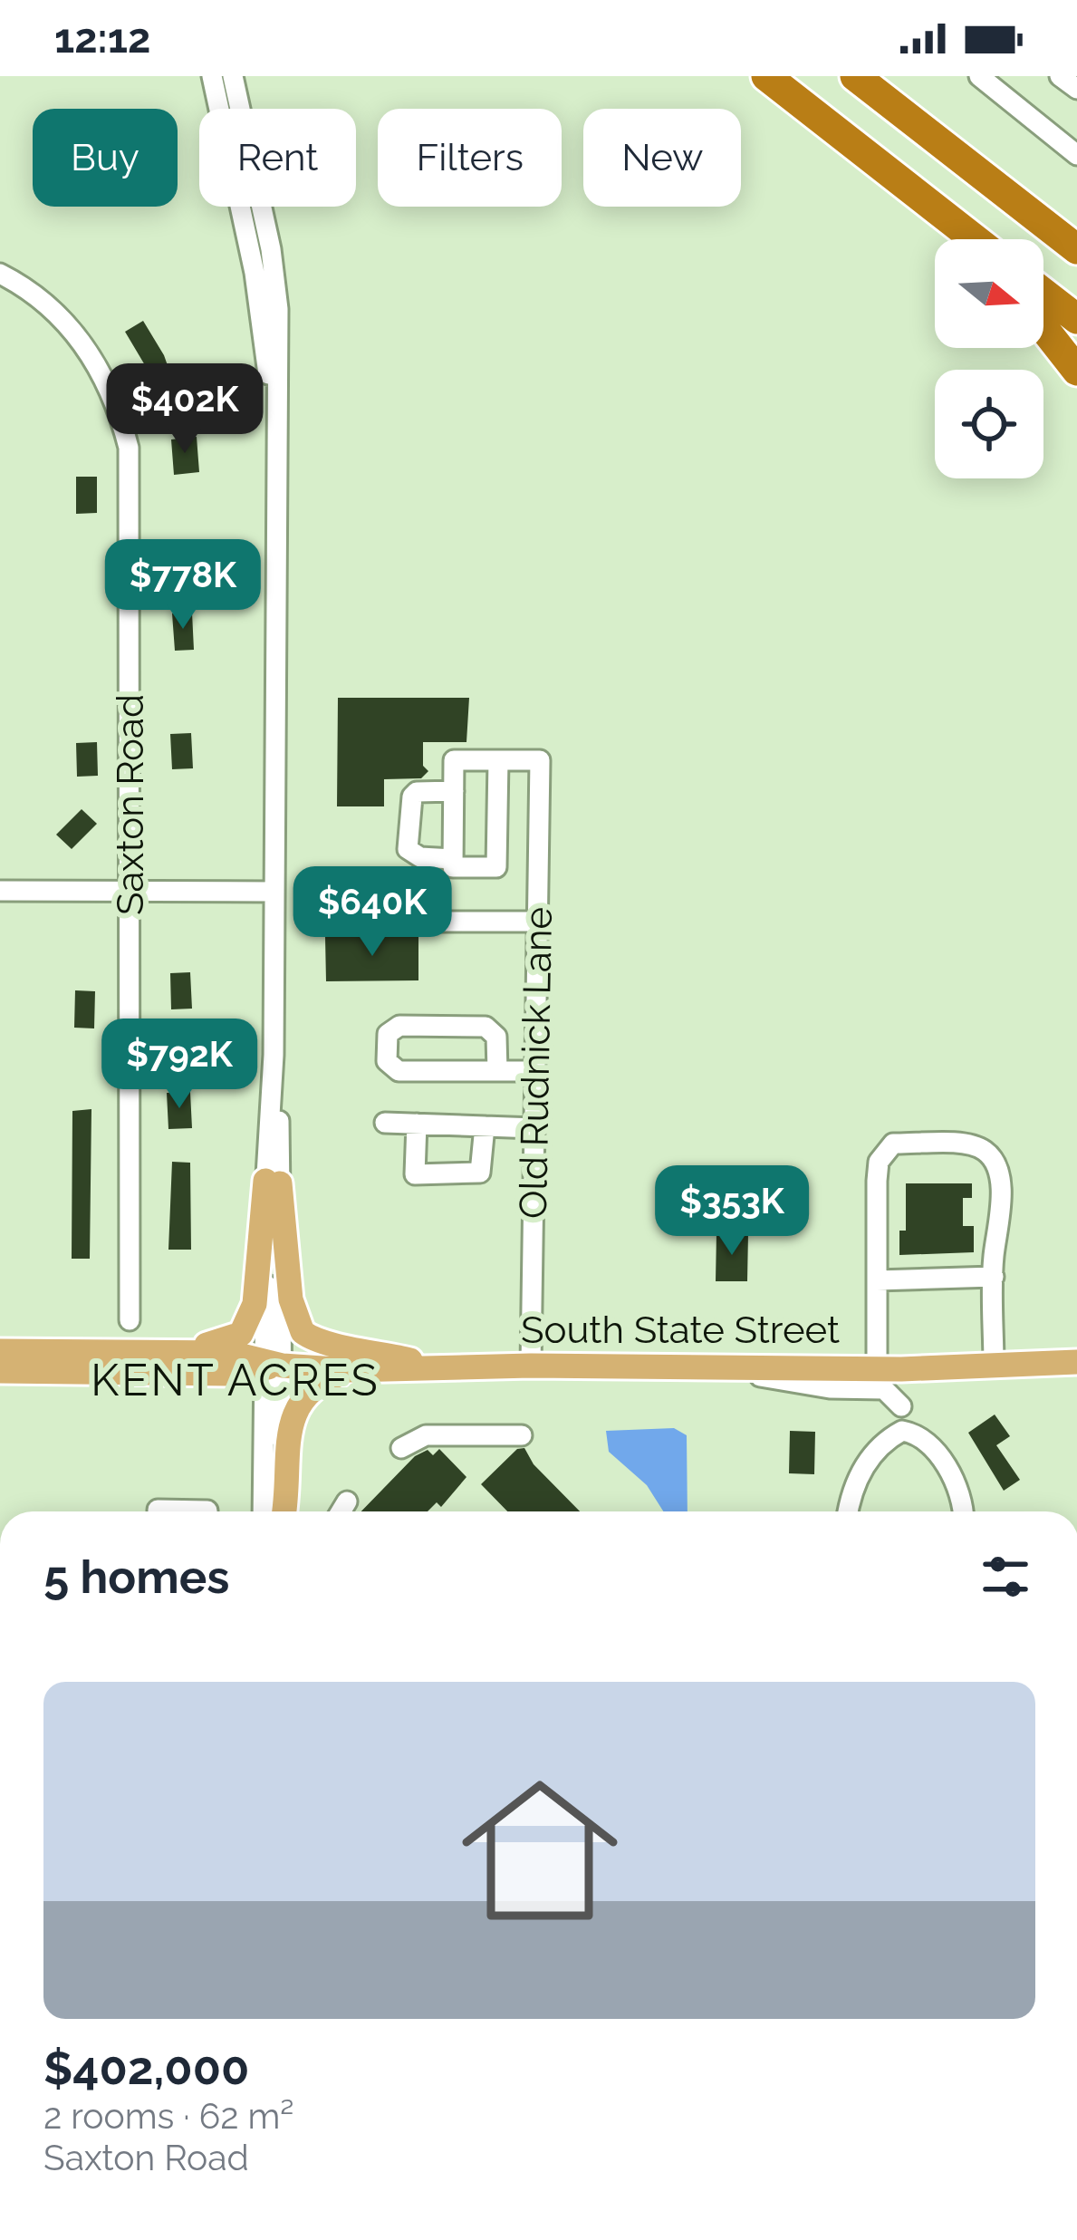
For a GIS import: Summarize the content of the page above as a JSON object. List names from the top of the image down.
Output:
{
  "streets": {
    "main road": ["South State Street"],
    "street": ["Saxton Road", "Old Rudnick Lane"]
  },
  "crossings": [
    ["Old Rudnick Lane", "South State Street"]
  ],
  "districts": ["KENT ACRES"],
  "north": "right",
  "page": {
    "status": "12:12",
    "chip": [
      "Buy",
      "Rent",
      "Filters",
      "New"
    ],
    "price": [
      "$402K",
      "$778K",
      "$640K",
      "$792K",
      "$353K"
    ],
    "heading": "5 homes",
    "list": [
      {
        "name": "$402,000",
        "note": "2 rooms · 62 m² · Saxton Road"
      }
    ]
  }
}
